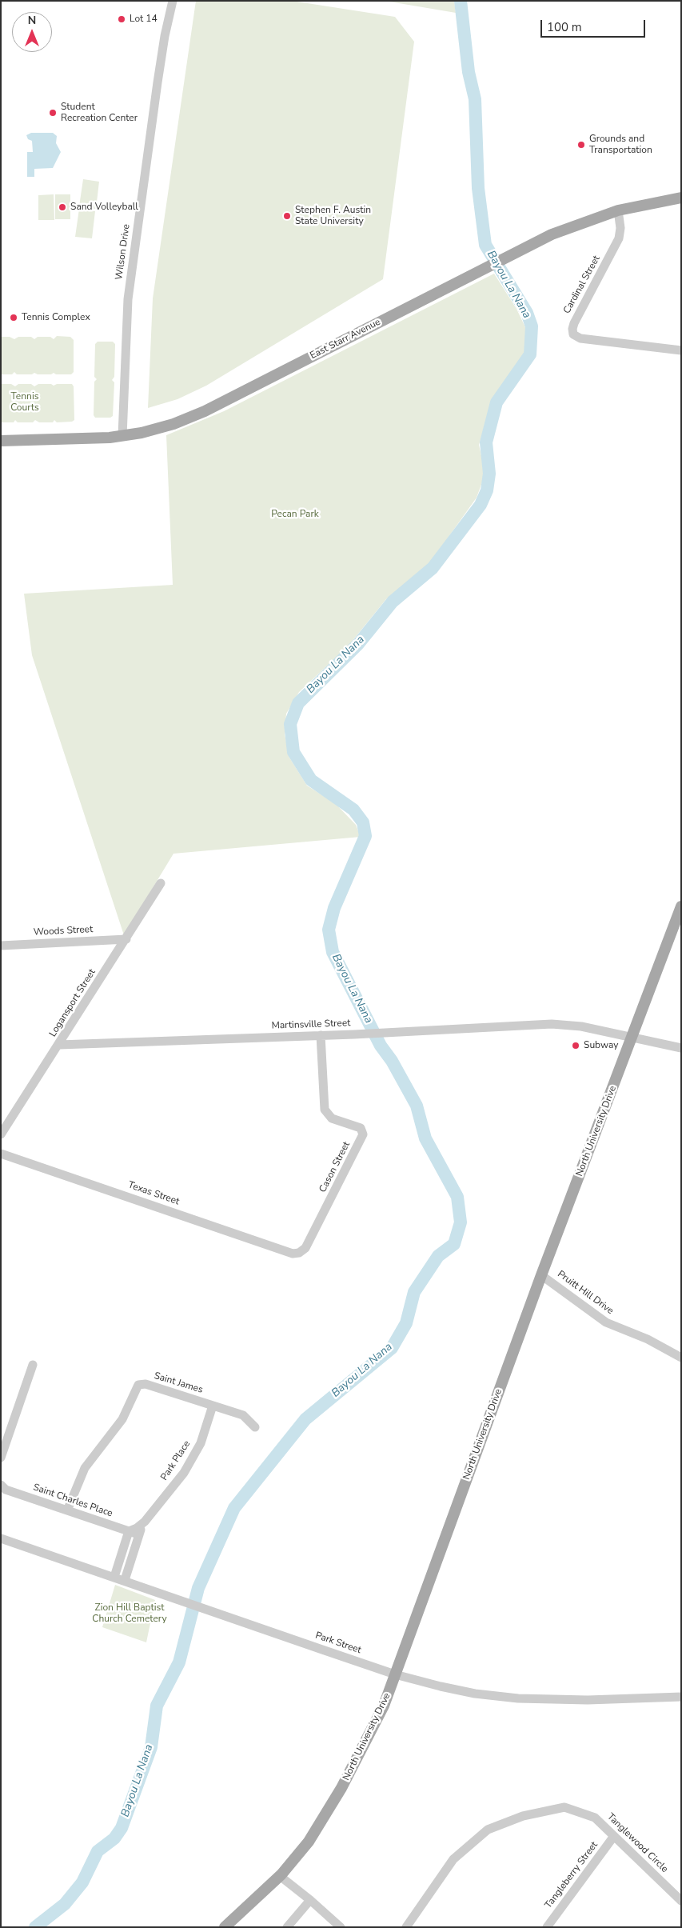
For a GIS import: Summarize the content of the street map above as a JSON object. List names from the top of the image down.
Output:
{
  "streets": {
    "main road": ["East Starr Avenue", "North University Drive"],
    "street": [
      "Wilson Drive",
      "Cardinal Street",
      "Woods Street",
      "Logansport Street",
      "Martinsville Street",
      "Cason Street",
      "Texas Street",
      "Pruitt Hill Drive",
      "Saint James",
      "Park Place",
      "Saint Charles Place",
      "Park Street",
      "Tanglewood Circle",
      "Tangleberry Street"
    ]
  },
  "crossings": [
    ["Wilson Drive", "East Starr Avenue"],
    ["Cardinal Street", "East Starr Avenue"],
    ["Woods Street", "Logansport Street"],
    ["Logansport Street", "Martinsville Street"],
    ["Martinsville Street", "North University Drive"],
    ["Martinsville Street", "Cason Street"],
    ["North University Drive", "Pruitt Hill Drive"],
    ["North University Drive", "Park Street"],
    ["Cason Street", "Texas Street"],
    ["Saint James", "Park Place"],
    ["Saint James", "Saint Charles Place"],
    ["Park Place", "Saint Charles Place"],
    ["Park Place", "Park Street"],
    ["Tanglewood Circle", "Tangleberry Street"]
  ],
  "water": ["Bayou La Nana"],
  "parks": ["Tennis Courts", "Pecan Park", "Zion Hill Baptist Church Cemetery"],
  "places": [
    "Lot 14",
    "Student Recreation Center",
    "Grounds and Transportation",
    "Sand Volleyball",
    "Stephen F. Austin State University",
    "Tennis Complex",
    "Subway"
  ],
  "scale_bar": "100 m",
  "north": "top"
}
